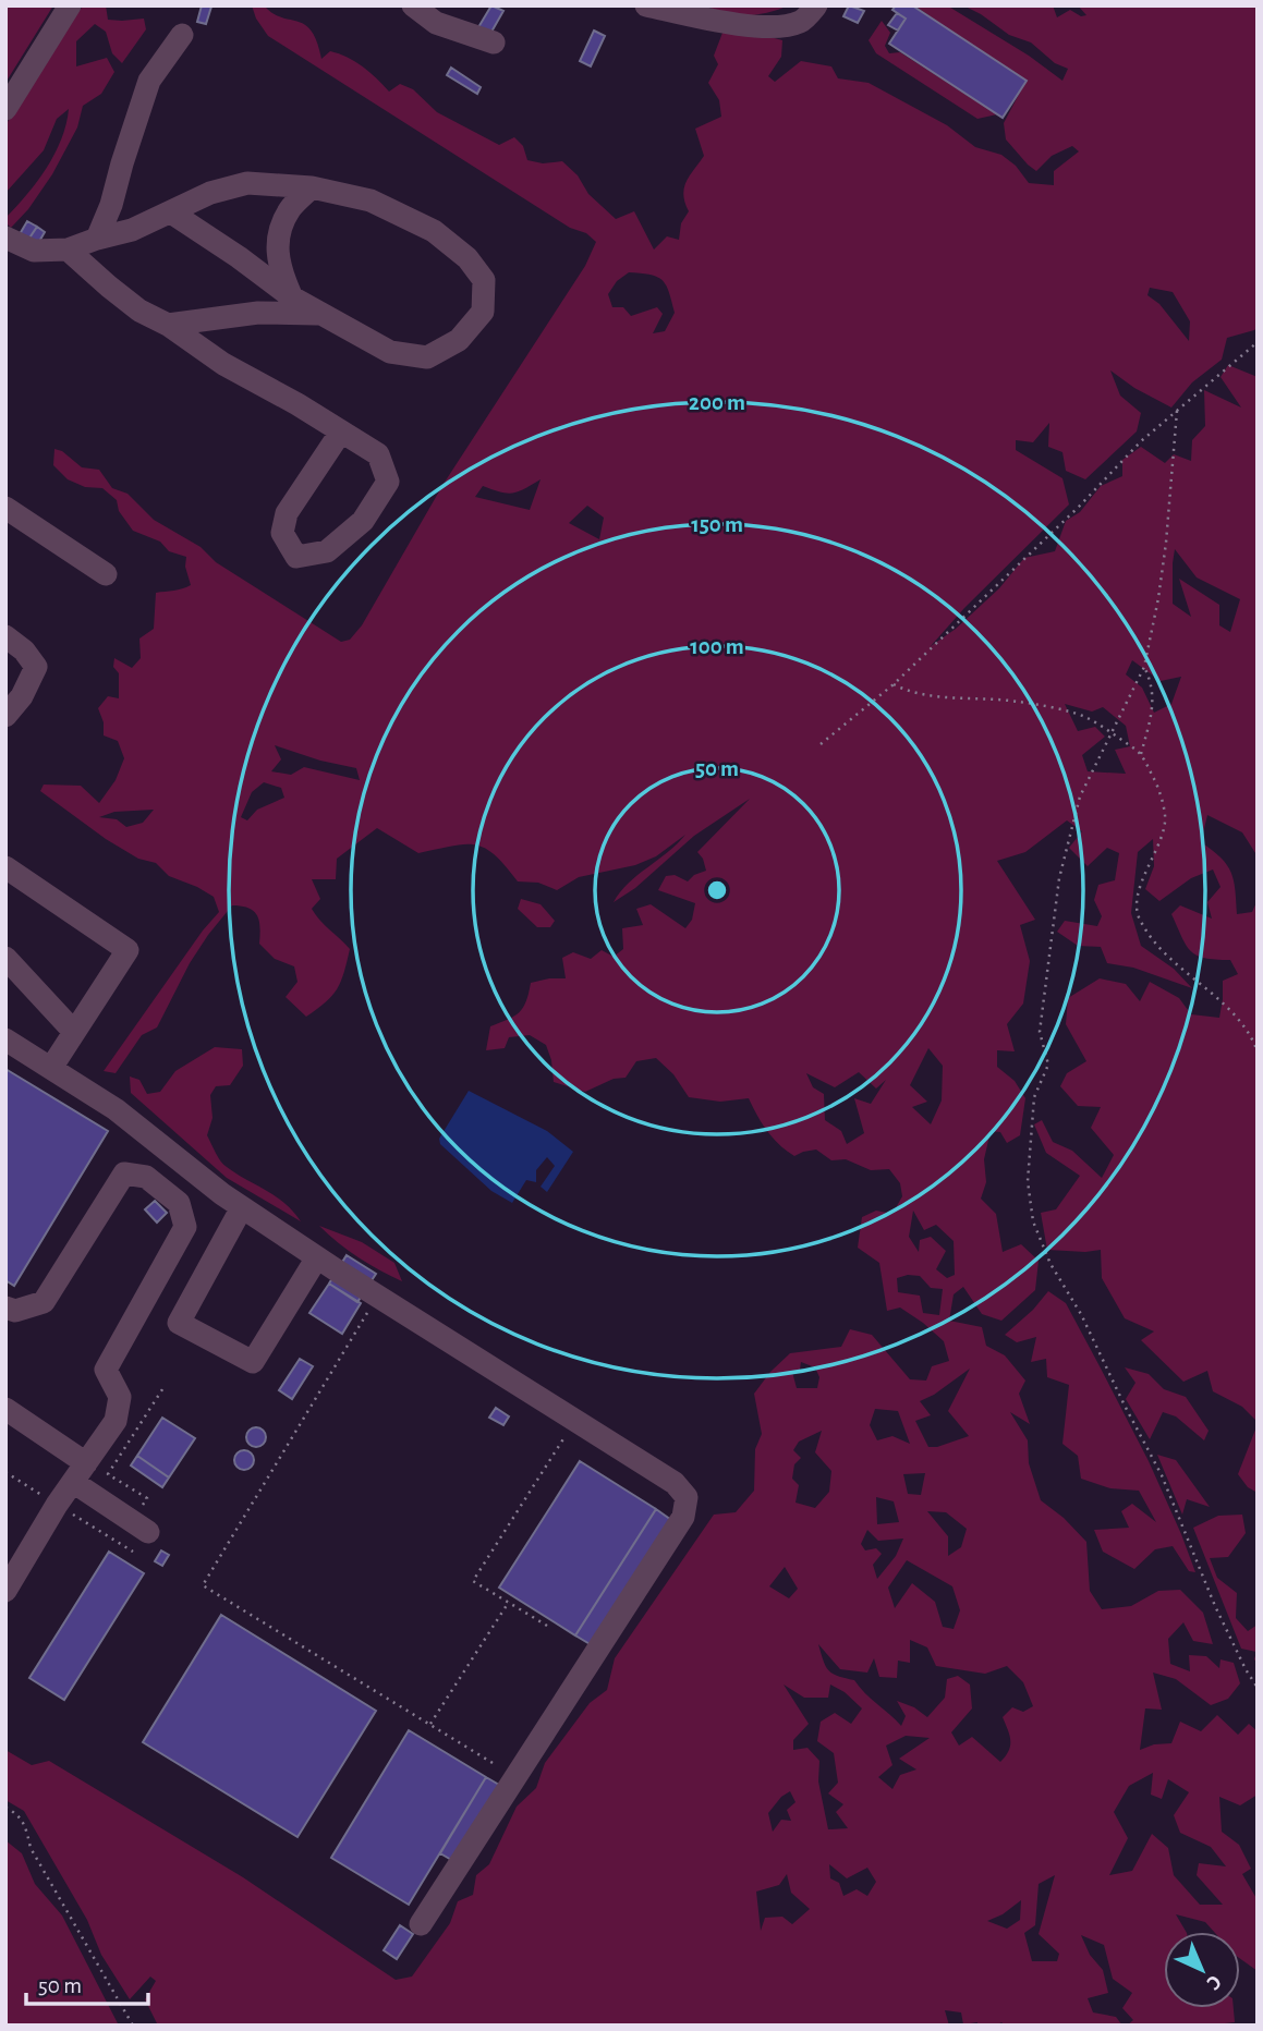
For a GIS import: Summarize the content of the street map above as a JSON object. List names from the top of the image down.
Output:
{
  "scale_bar": "50 m",
  "north": "bottom right",
  "rings": [
    "200 m",
    "150 m",
    "100 m",
    "50 m"
  ]
}
